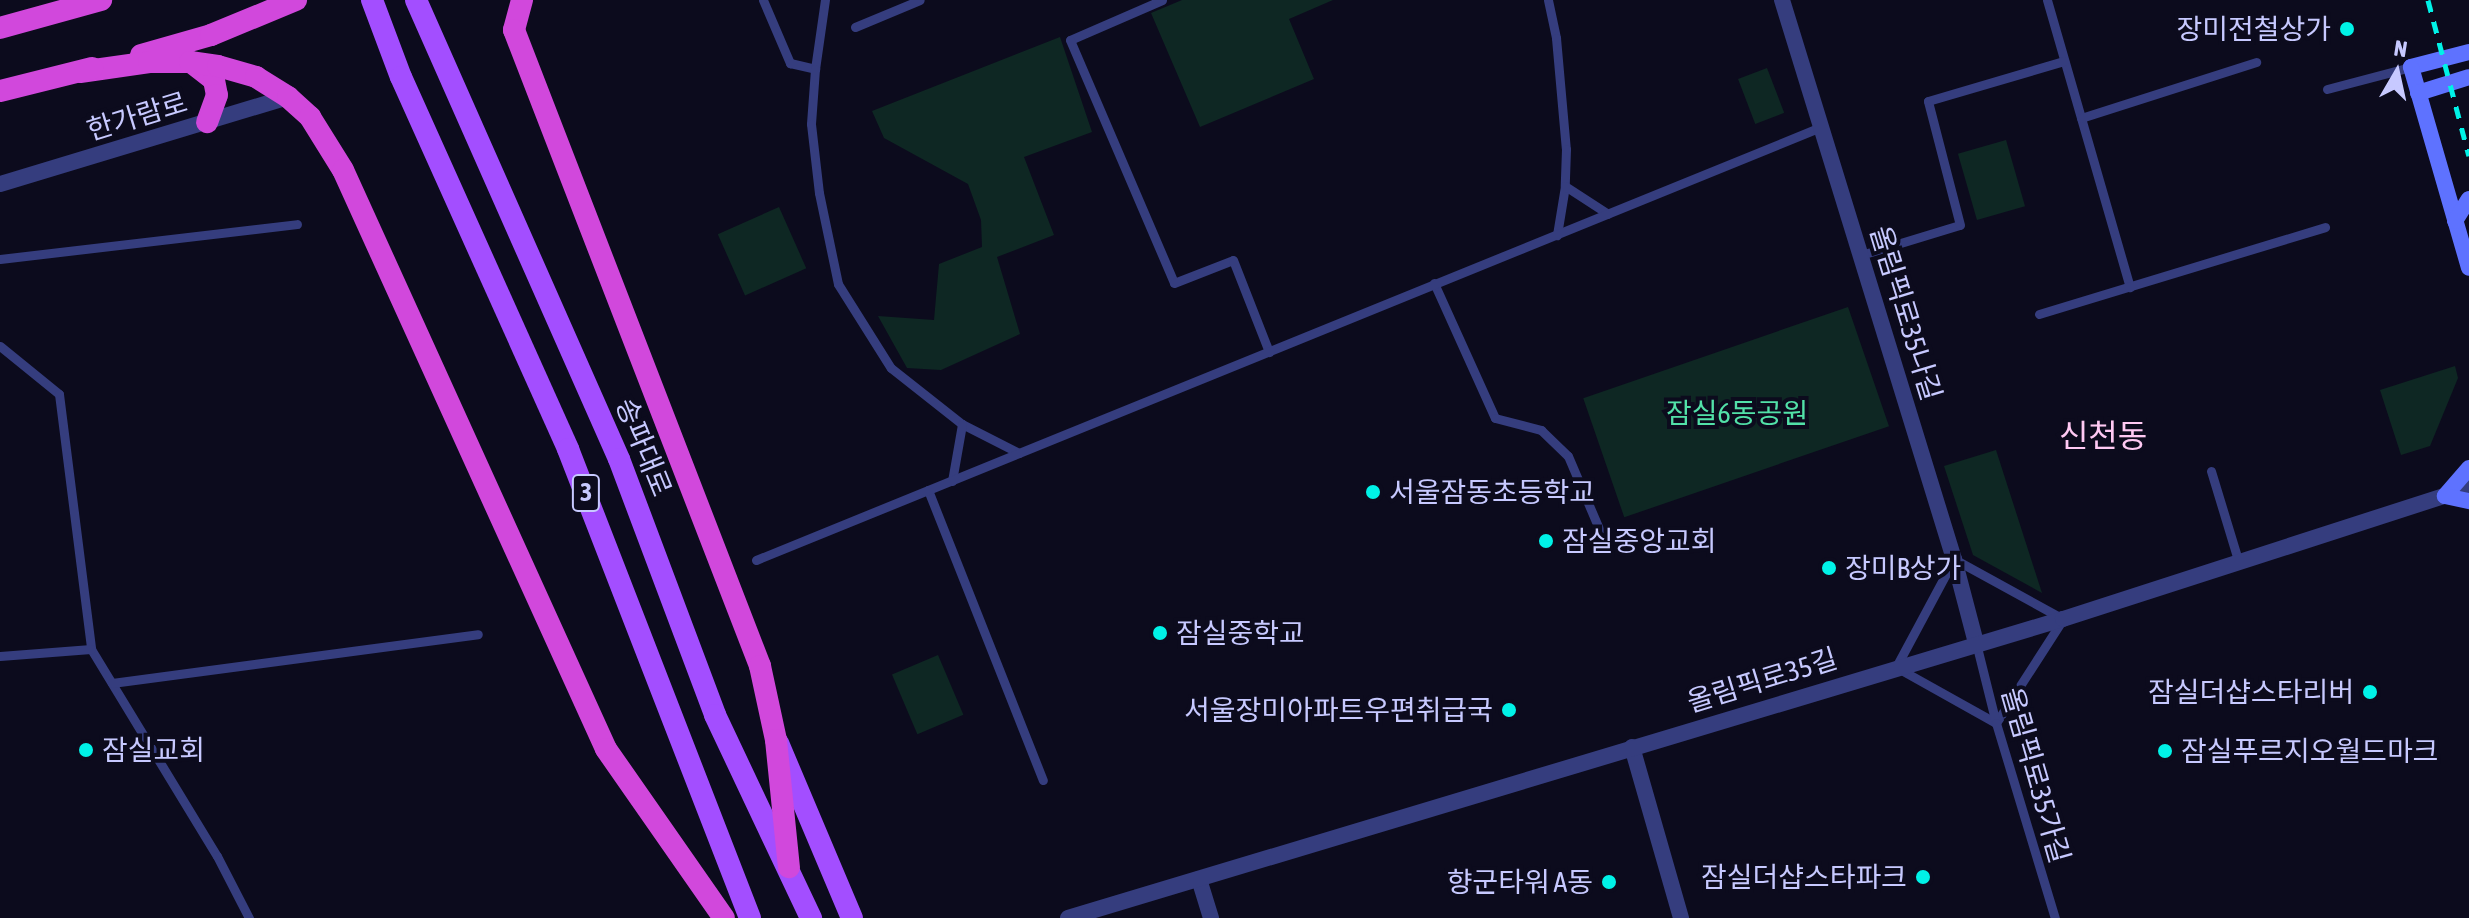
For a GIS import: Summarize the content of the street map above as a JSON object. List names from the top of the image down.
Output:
{
  "streets": {
    "main road": ["송파대로", "3"],
    "street": ["한가람로", "올림픽로35나길", "올림픽로35길"],
    "lane": ["올림픽로35가길"]
  },
  "crossings": [
    ["올림픽로35나길", "올림픽로35길"],
    ["올림픽로35나길", "올림픽로35가길"],
    ["올림픽로35길", "올림픽로35가길"]
  ],
  "districts": ["신천동"],
  "parks": ["잠실6동공원"],
  "places": [
    "장미전철상가",
    "서울잠동초등학교",
    "잠실중앙교회",
    "장미B상가",
    "잠실중학교",
    "잠실더샵스타리버",
    "서울장미아파트우편취급국",
    "잠실교회",
    "잠실푸르지오월드마크",
    "잠실더샵스타파크",
    "향군타워 A동"
  ],
  "north": "top"
}
